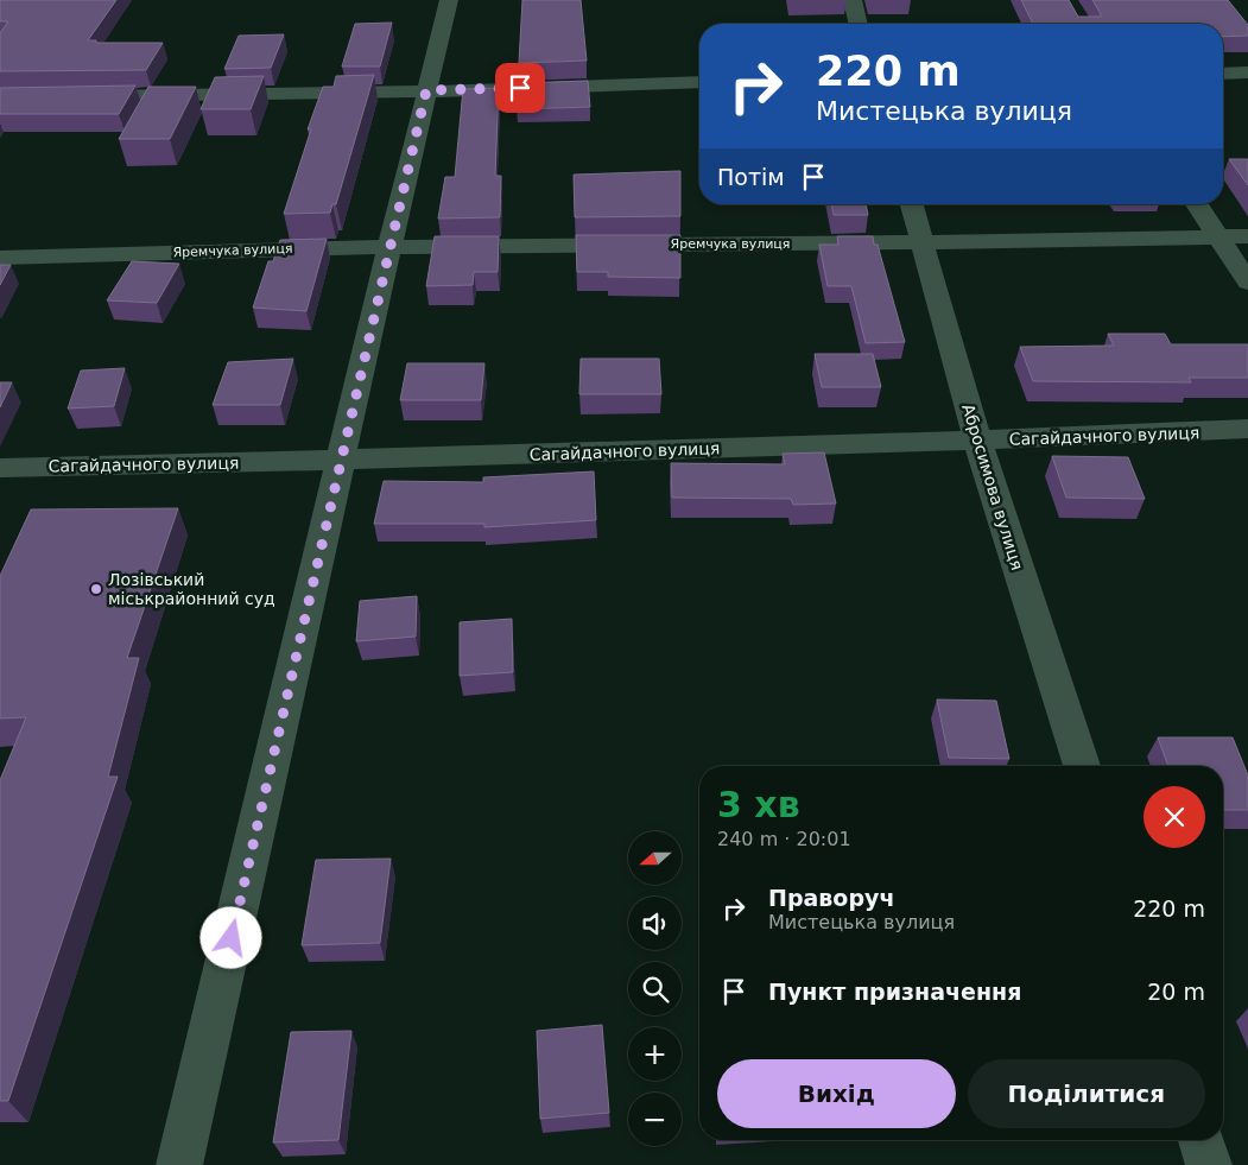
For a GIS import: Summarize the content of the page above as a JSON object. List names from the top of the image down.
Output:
{
  "streets": {
    "street": ["Яремчука вулиця", "Сагайдачного вулиця", "Абросимова вулиця"]
  },
  "crossings": [
    ["Яремчука вулиця", "Абросимова вулиця"],
    ["Сагайдачного вулиця", "Абросимова вулиця"]
  ],
  "places": ["Лозівський міськрайонний суд"],
  "north": "left",
  "page": {
    "turn": ["220 m", "Мистецька вулиця"],
    "then": "Потім",
    "heading": ["3 хв", "240 m · 20:01"],
    "map_buttons": ["+", "−"],
    "list": [
      {
        "name": "Праворуч",
        "note": "Мистецька вулиця",
        "value": "220 m"
      },
      {
        "name": "Пункт призначення",
        "value": "20 m"
      }
    ],
    "buttons": ["Вихід", "Поділитися"]
  }
}
